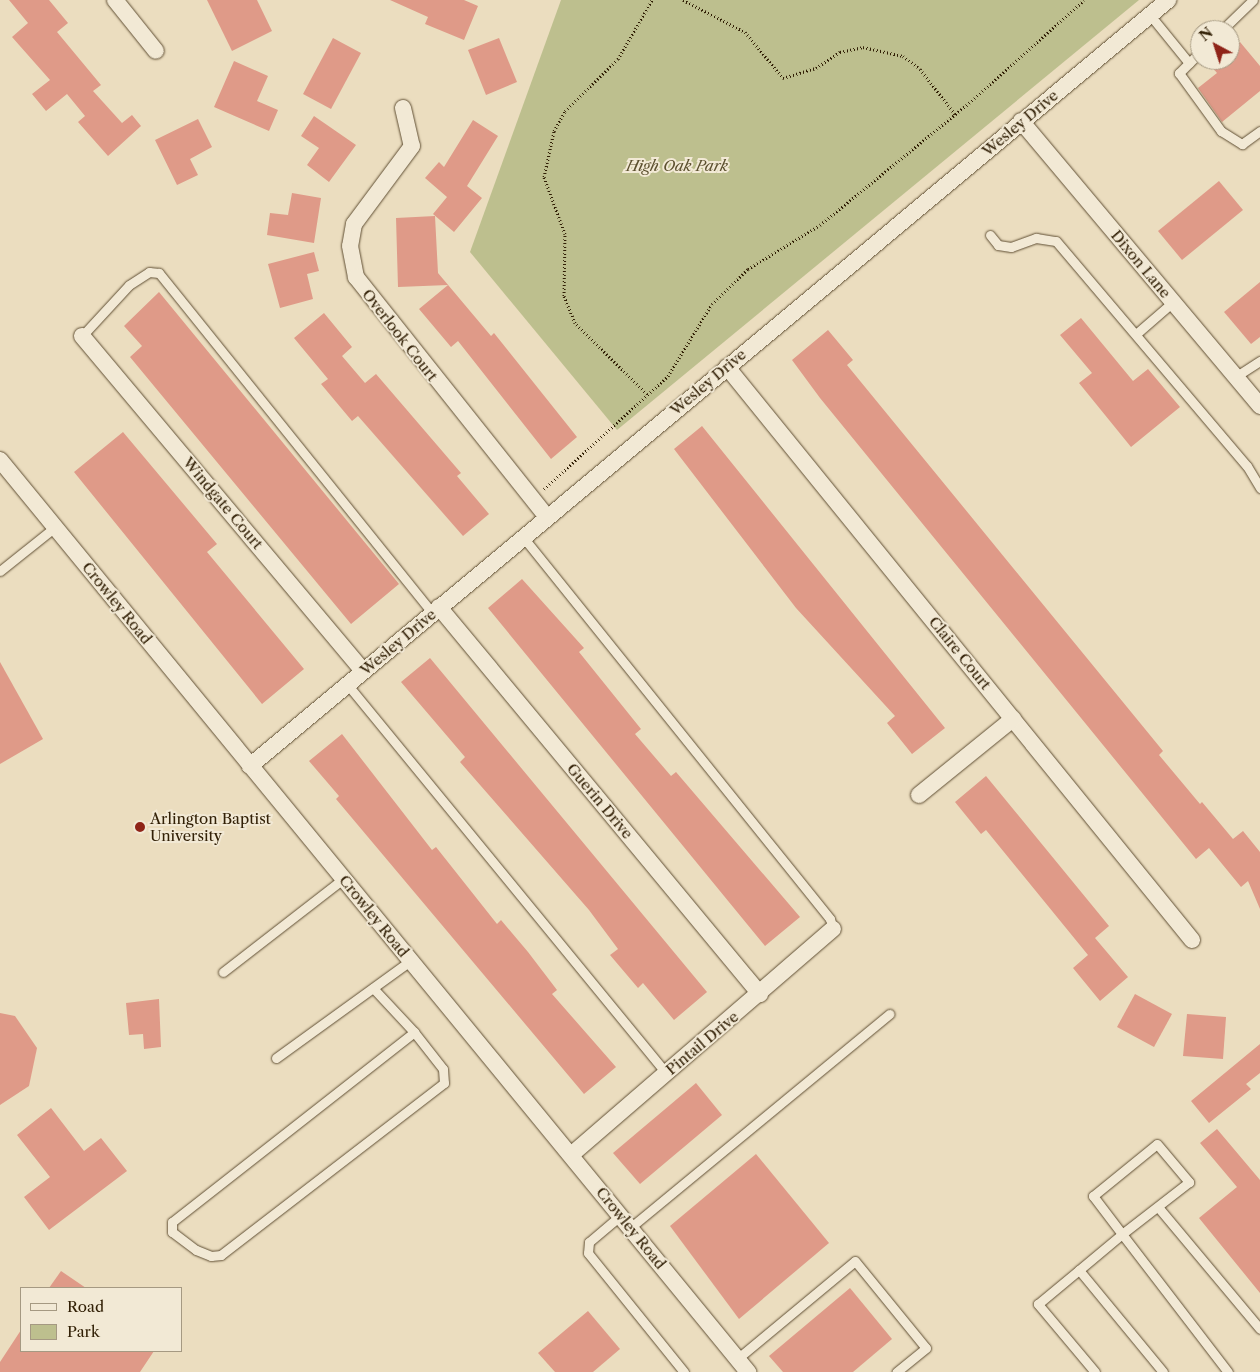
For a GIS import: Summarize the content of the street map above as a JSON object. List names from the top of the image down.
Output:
{
  "streets": {
    "street": [
      "Wesley Drive",
      "Dixon Lane",
      "Overlook Court",
      "Windgate Court",
      "Crowley Road",
      "Claire Court",
      "Guerin Drive",
      "Pintail Drive"
    ]
  },
  "crossings": [
    ["Wesley Drive", "Dixon Lane"],
    ["Wesley Drive", "Overlook Court"],
    ["Wesley Drive", "Windgate Court"],
    ["Wesley Drive", "Crowley Road"],
    ["Wesley Drive", "Claire Court"],
    ["Wesley Drive", "Guerin Drive"],
    ["Crowley Road", "Pintail Drive"],
    ["Guerin Drive", "Pintail Drive"]
  ],
  "parks": ["High Oak Park"],
  "places": ["Arlington Baptist University"],
  "legend": ["Road", "Park"],
  "north": "top left"
}
